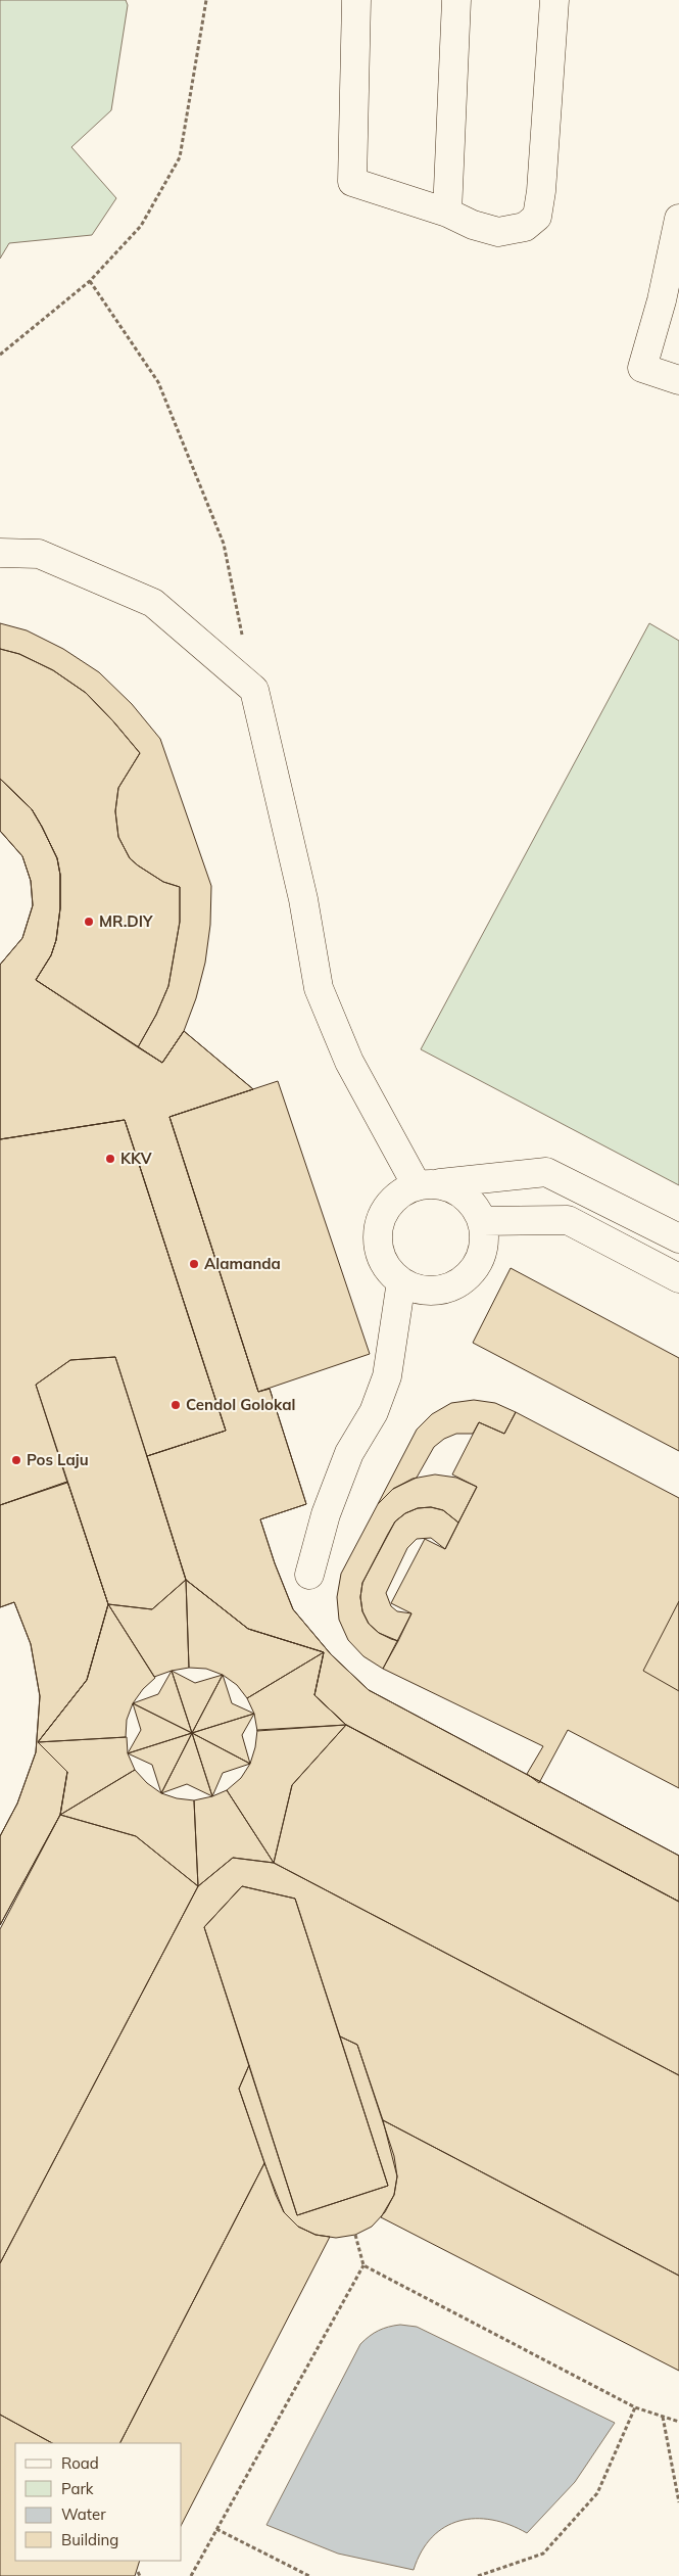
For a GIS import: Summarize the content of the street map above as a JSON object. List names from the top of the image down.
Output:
{
  "places": [
    "MR.DIY",
    "KKV",
    "Alamanda",
    "Cendol Golokal",
    "Pos Laju"
  ],
  "legend": [
    "Road",
    "Park",
    "Water",
    "Building"
  ]
}
